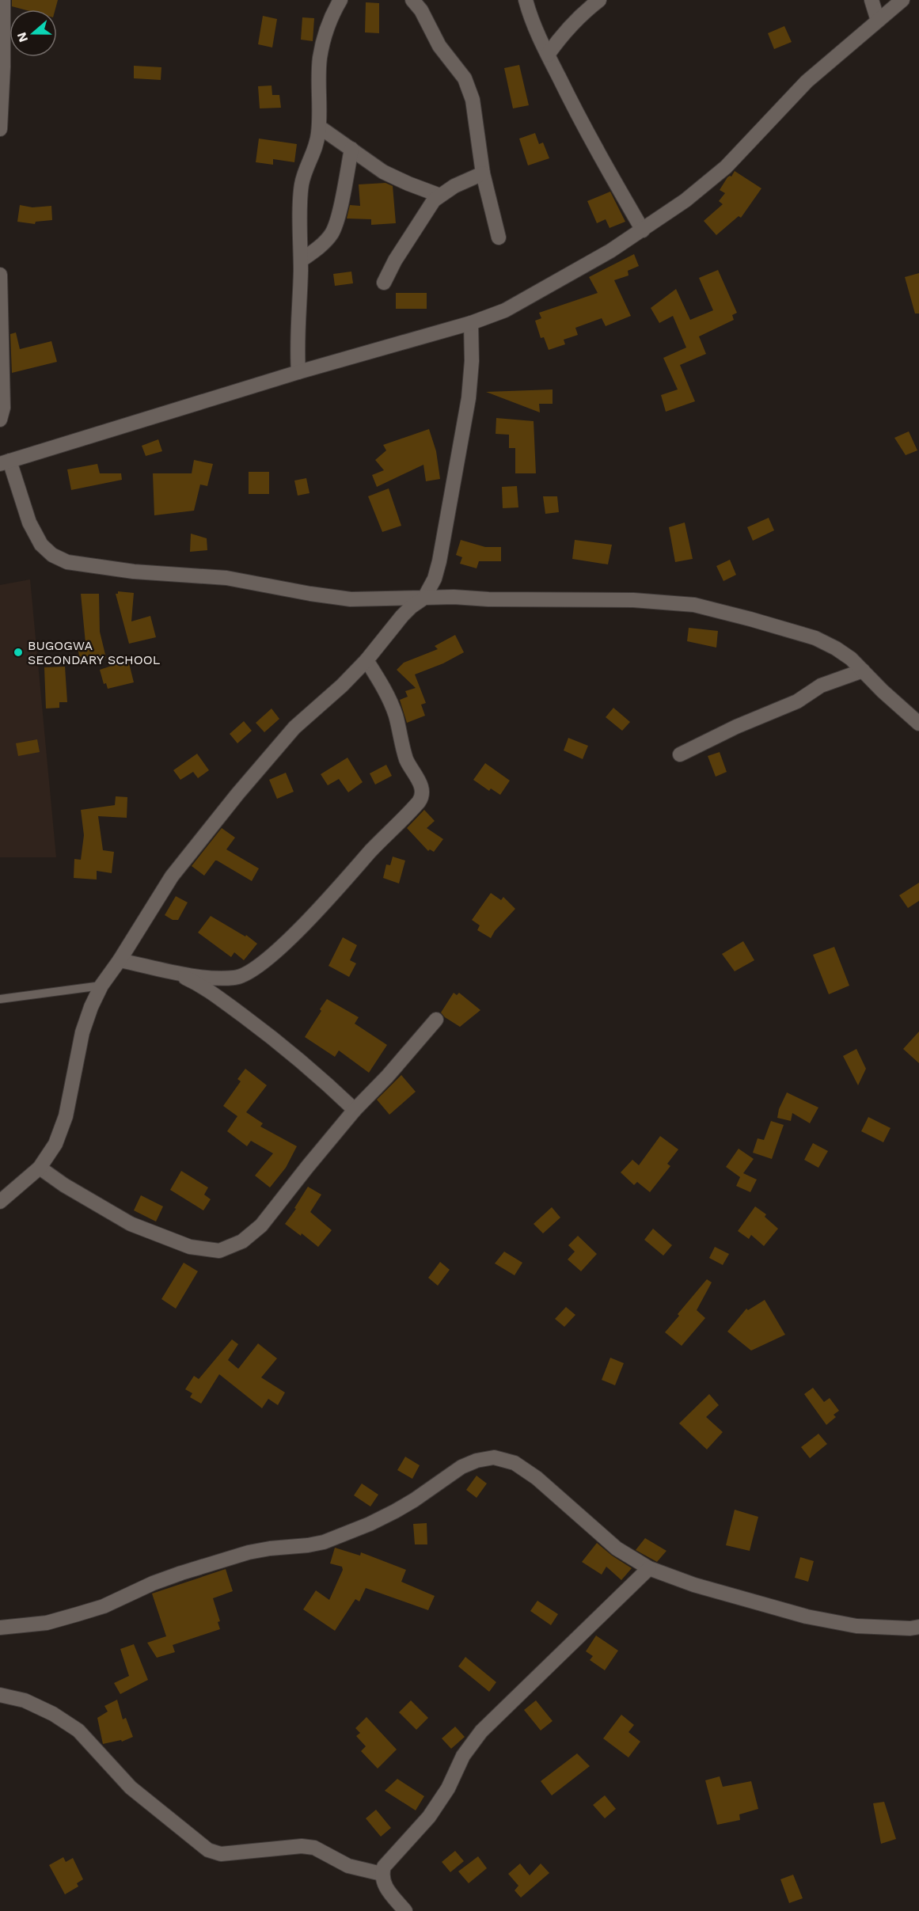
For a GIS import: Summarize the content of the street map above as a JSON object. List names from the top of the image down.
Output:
{
  "places": ["BUGOGWA SECONDARY SCHOOL"],
  "north": "left"
}
